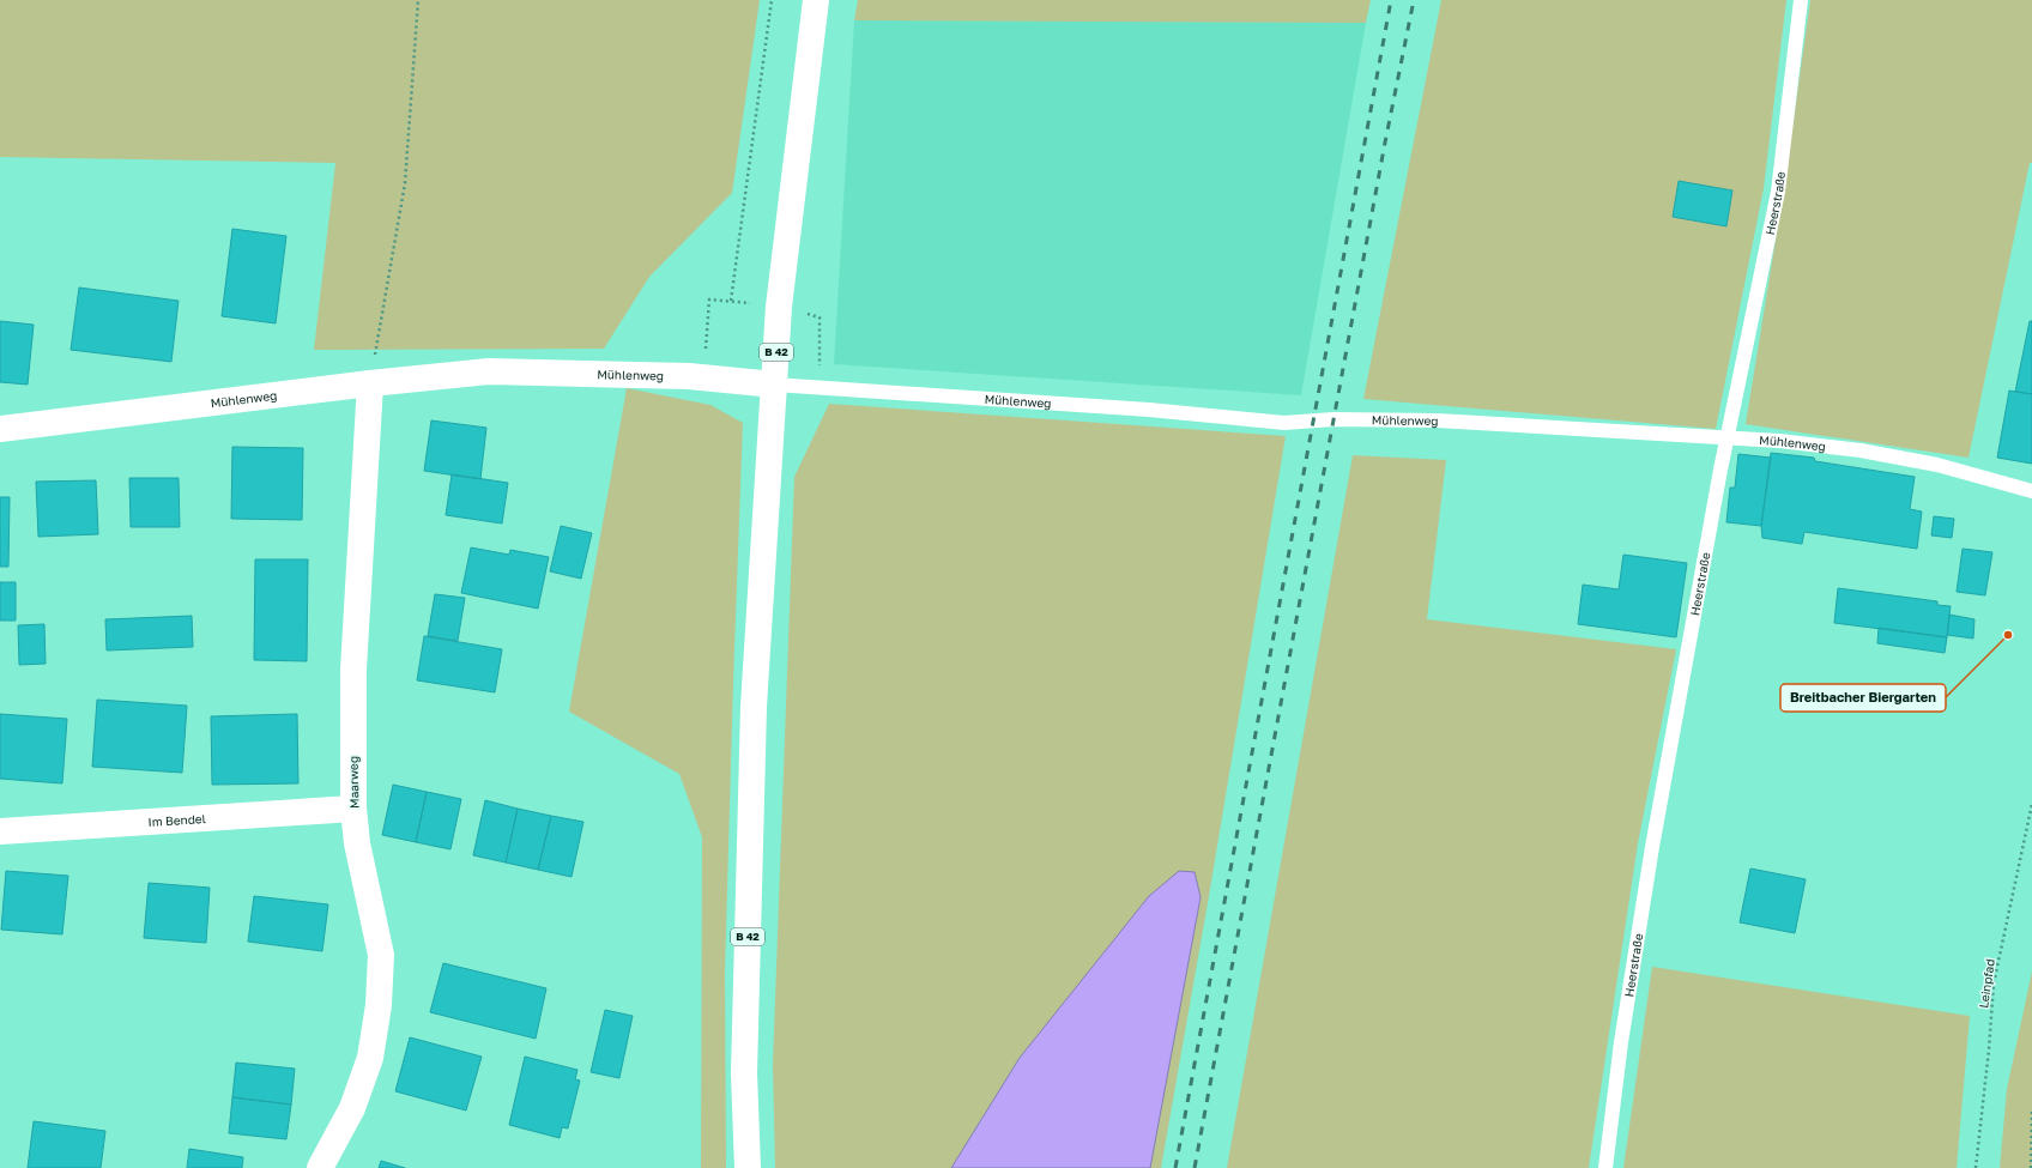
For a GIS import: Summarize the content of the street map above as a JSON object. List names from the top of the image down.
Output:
{
  "streets": {
    "street": [
      "B 42",
      "Mühlenweg",
      "Maarweg",
      "Im Bendel"
    ],
    "lane": ["Heerstraße"],
    "path": ["Leinpfad"]
  },
  "crossings": [
    ["Heerstraße", "Mühlenweg"],
    ["B 42", "Mühlenweg"],
    ["Mühlenweg", "Maarweg"],
    ["Maarweg", "Im Bendel"]
  ],
  "places": ["Breitbacher Biergarten"]
}
